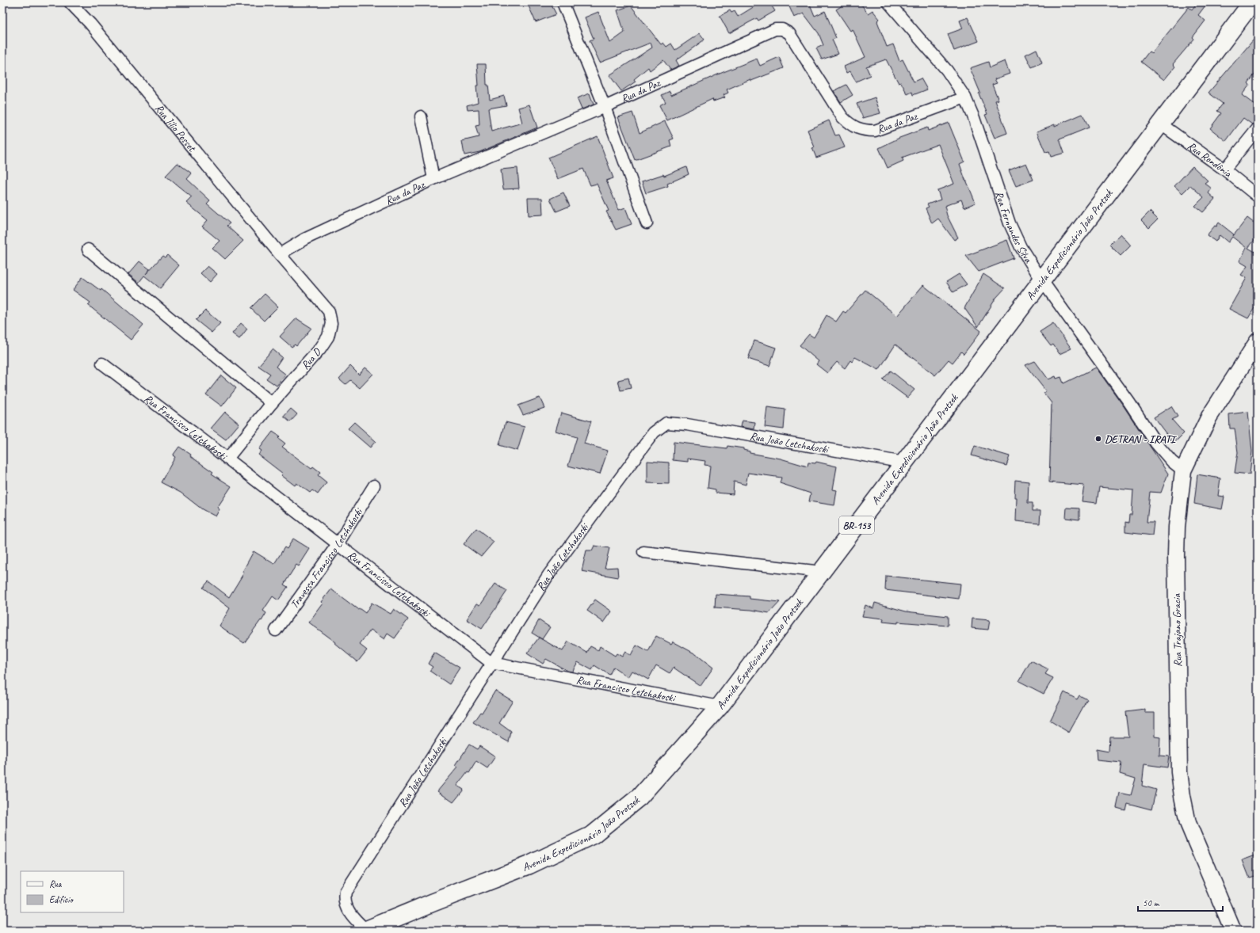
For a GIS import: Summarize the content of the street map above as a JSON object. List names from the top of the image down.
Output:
{
  "streets": {
    "highway": ["Avenida Expedicionário João Protzek", "BR-153"],
    "main road": ["Rua Trajano Gracia"],
    "street": [
      "Rua da Paz",
      "Rua Jílio Posset",
      "Rua Rondônia",
      "Rua Fernandes Silva",
      "Rua D",
      "Rua Francisco Letchakoski",
      "Rua João Letchakoski",
      "Travessa Francisco Letchakoski"
    ]
  },
  "crossings": [
    ["Rua da Paz", "Rua Jílio Posset"],
    ["Rua da Paz", "Rua Fernandes Silva"],
    ["Rua da Paz", "Rua D"],
    ["Rua Jílio Posset", "Rua D"],
    ["Rua Rondônia", "Avenida Expedicionário João Protzek"],
    ["Rua Fernandes Silva", "Avenida Expedicionário João Protzek"],
    ["Rua Fernandes Silva", "Rua Trajano Gracia"],
    ["Avenida Expedicionário João Protzek", "Rua Francisco Letchakoski"],
    ["Avenida Expedicionário João Protzek", "Rua João Letchakoski"],
    ["Rua D", "Rua Francisco Letchakoski"],
    ["Rua Francisco Letchakoski", "Rua João Letchakoski"],
    ["Rua Francisco Letchakoski", "Travessa Francisco Letchakoski"]
  ],
  "places": ["DETRAN - IRATI"],
  "legend": ["Rua", "Edifício"],
  "scale_bar": "50 m"
}
